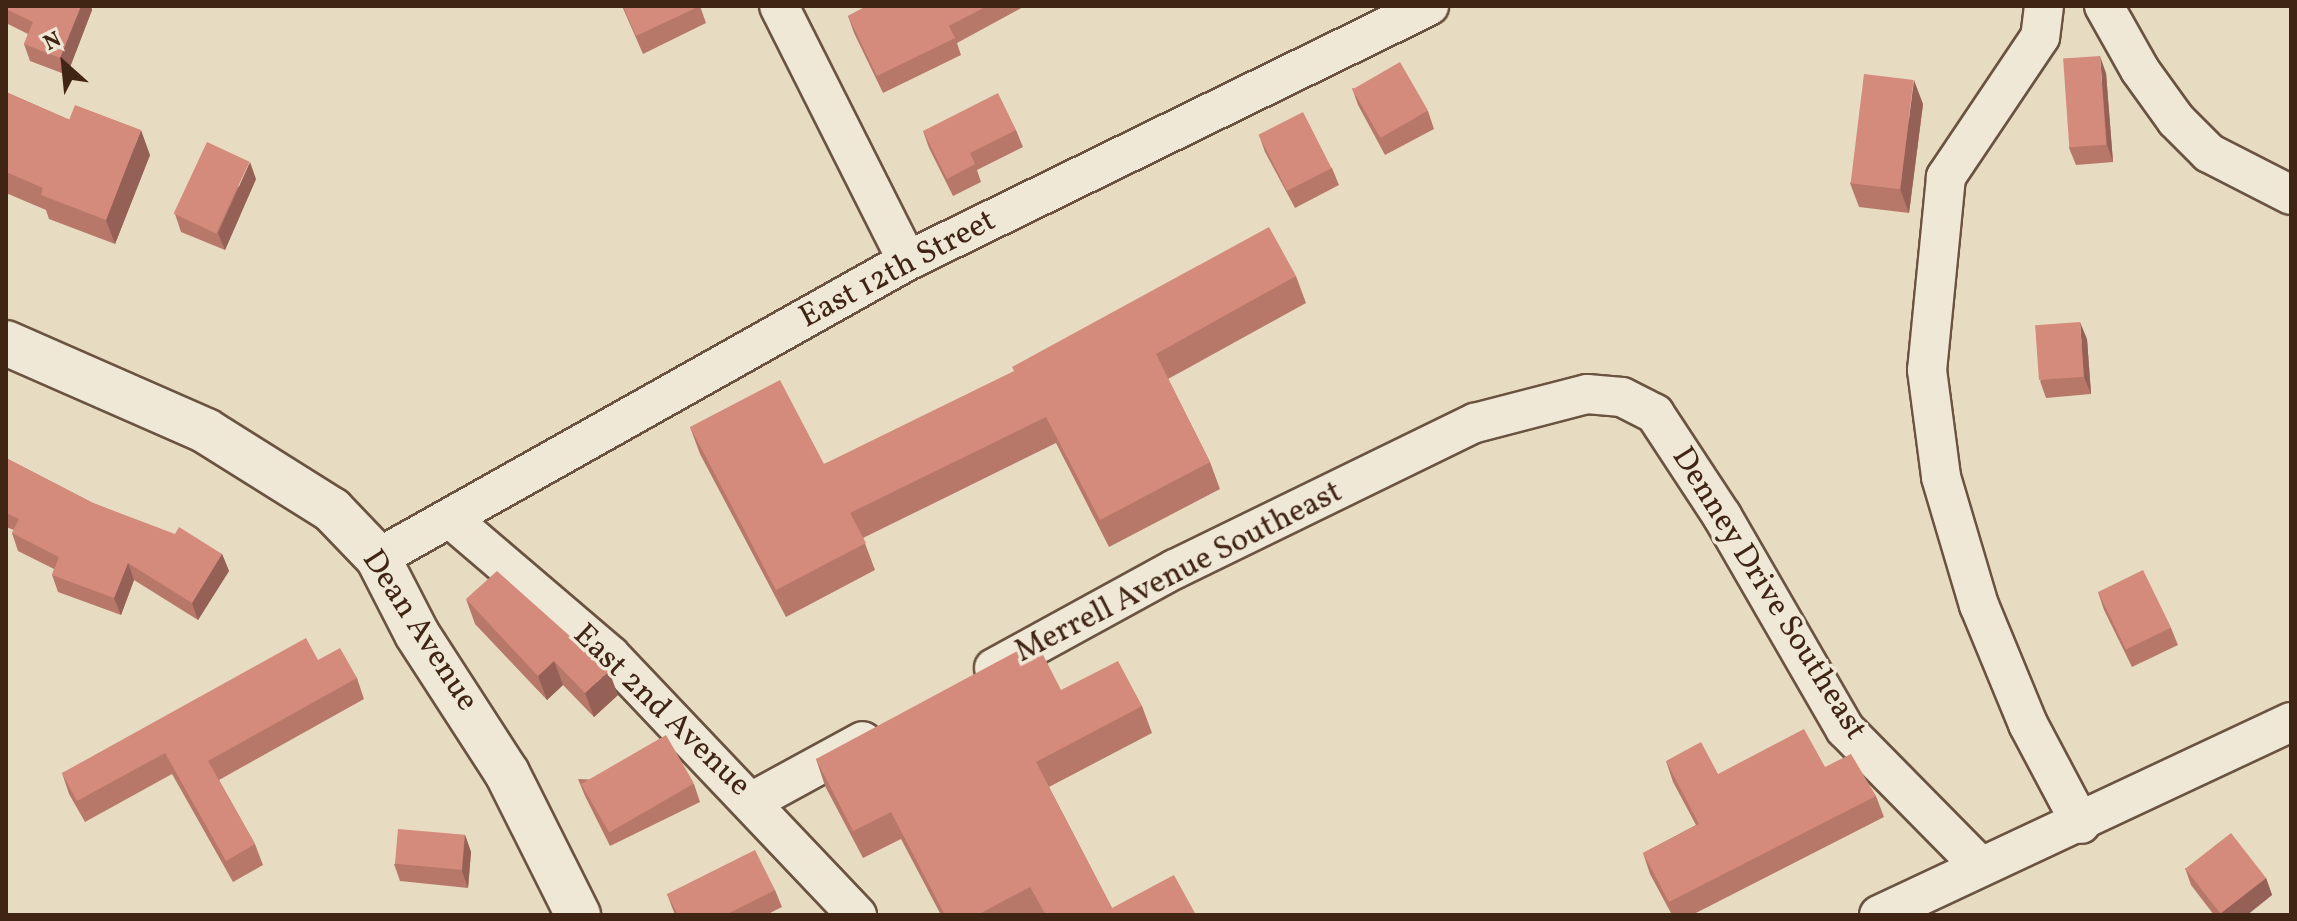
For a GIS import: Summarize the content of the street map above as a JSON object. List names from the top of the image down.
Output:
{
  "streets": {
    "main road": ["Dean Avenue"],
    "street": [
      "East 12th Street",
      "Merrell Avenue Southeast",
      "Denney Drive Southeast",
      "East 2nd Avenue"
    ]
  },
  "crossings": [
    ["East 12th Street", "Dean Avenue"],
    ["East 12th Street", "East 2nd Avenue"],
    ["Merrell Avenue Southeast", "Denney Drive Southeast"]
  ],
  "north": "top left"
}
